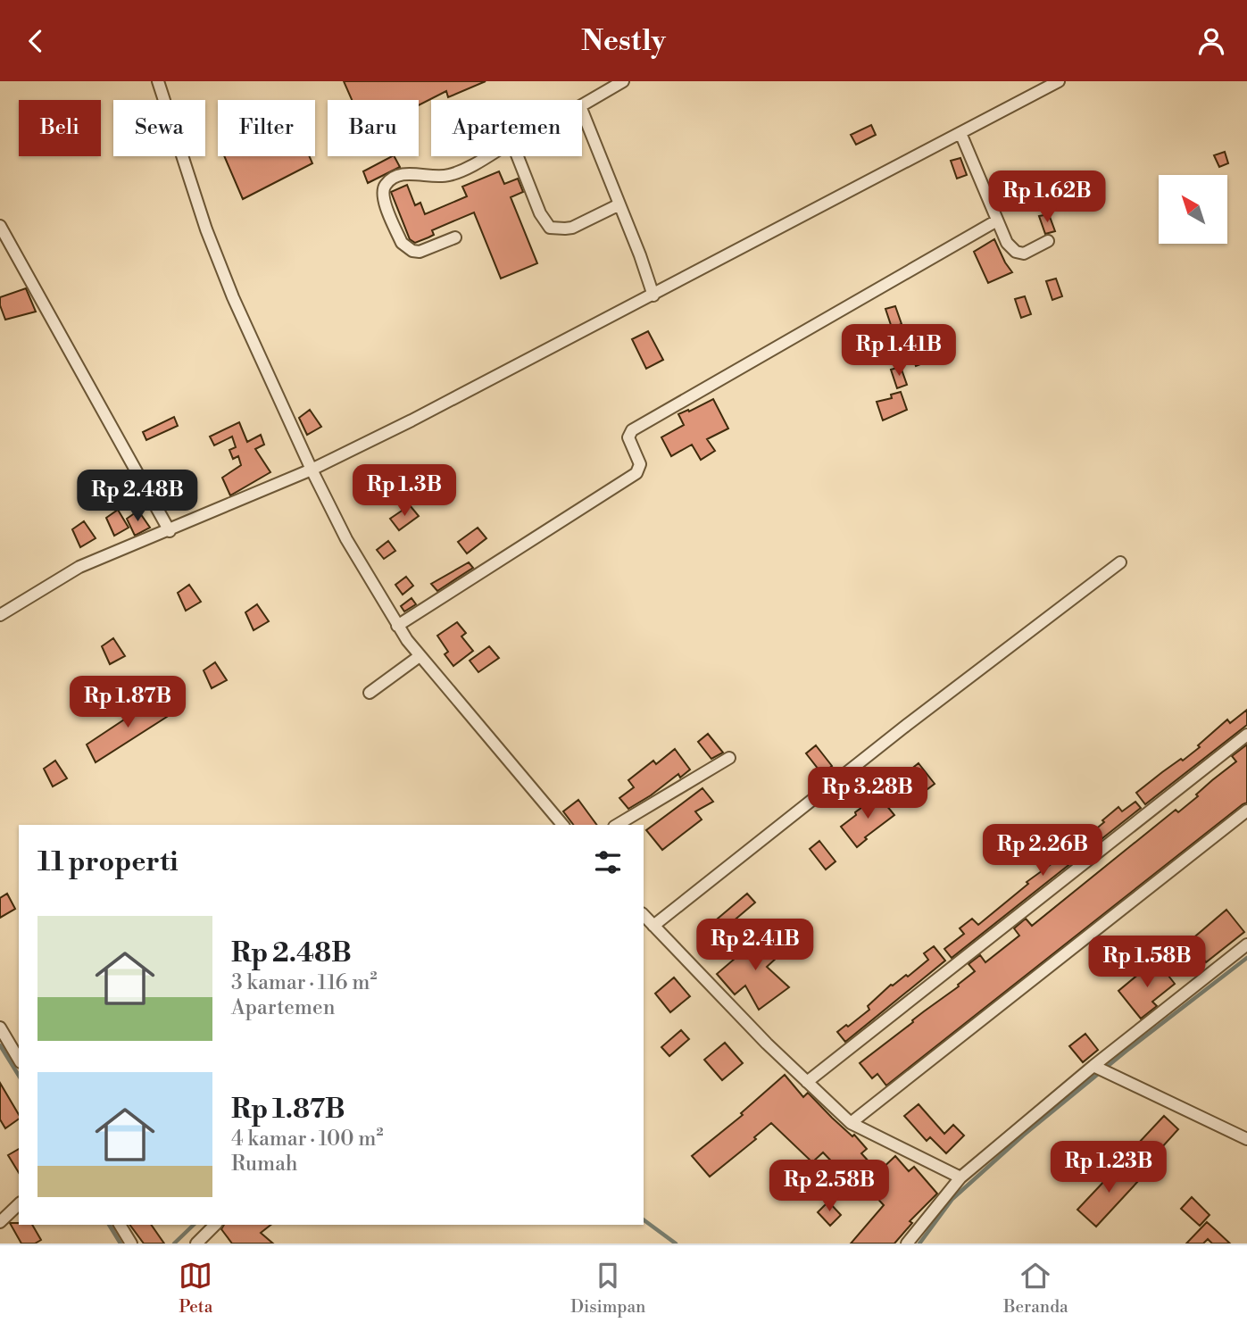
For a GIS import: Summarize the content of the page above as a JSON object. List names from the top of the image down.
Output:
{
  "north": "top left",
  "page": {
    "header": "Nestly",
    "chip": [
      "Beli",
      "Sewa",
      "Filter",
      "Baru",
      "Apartemen"
    ],
    "price": [
      "Rp 1.62B",
      "Rp 1.41B",
      "Rp 1.3B",
      "Rp 2.48B",
      "Rp 1.87B",
      "Rp 3.28B",
      "Rp 2.26B",
      "Rp 2.41B",
      "Rp 1.58B",
      "Rp 1.23B",
      "Rp 2.58B"
    ],
    "heading": "11 properti",
    "list": [
      {
        "name": "Rp 2.48B",
        "note": "3 kamar · 116 m² · Apartemen"
      },
      {
        "name": "Rp 1.87B",
        "note": "4 kamar · 100 m² · Rumah"
      }
    ],
    "tabs": ["Peta", "Disimpan", "Beranda"]
  }
}
